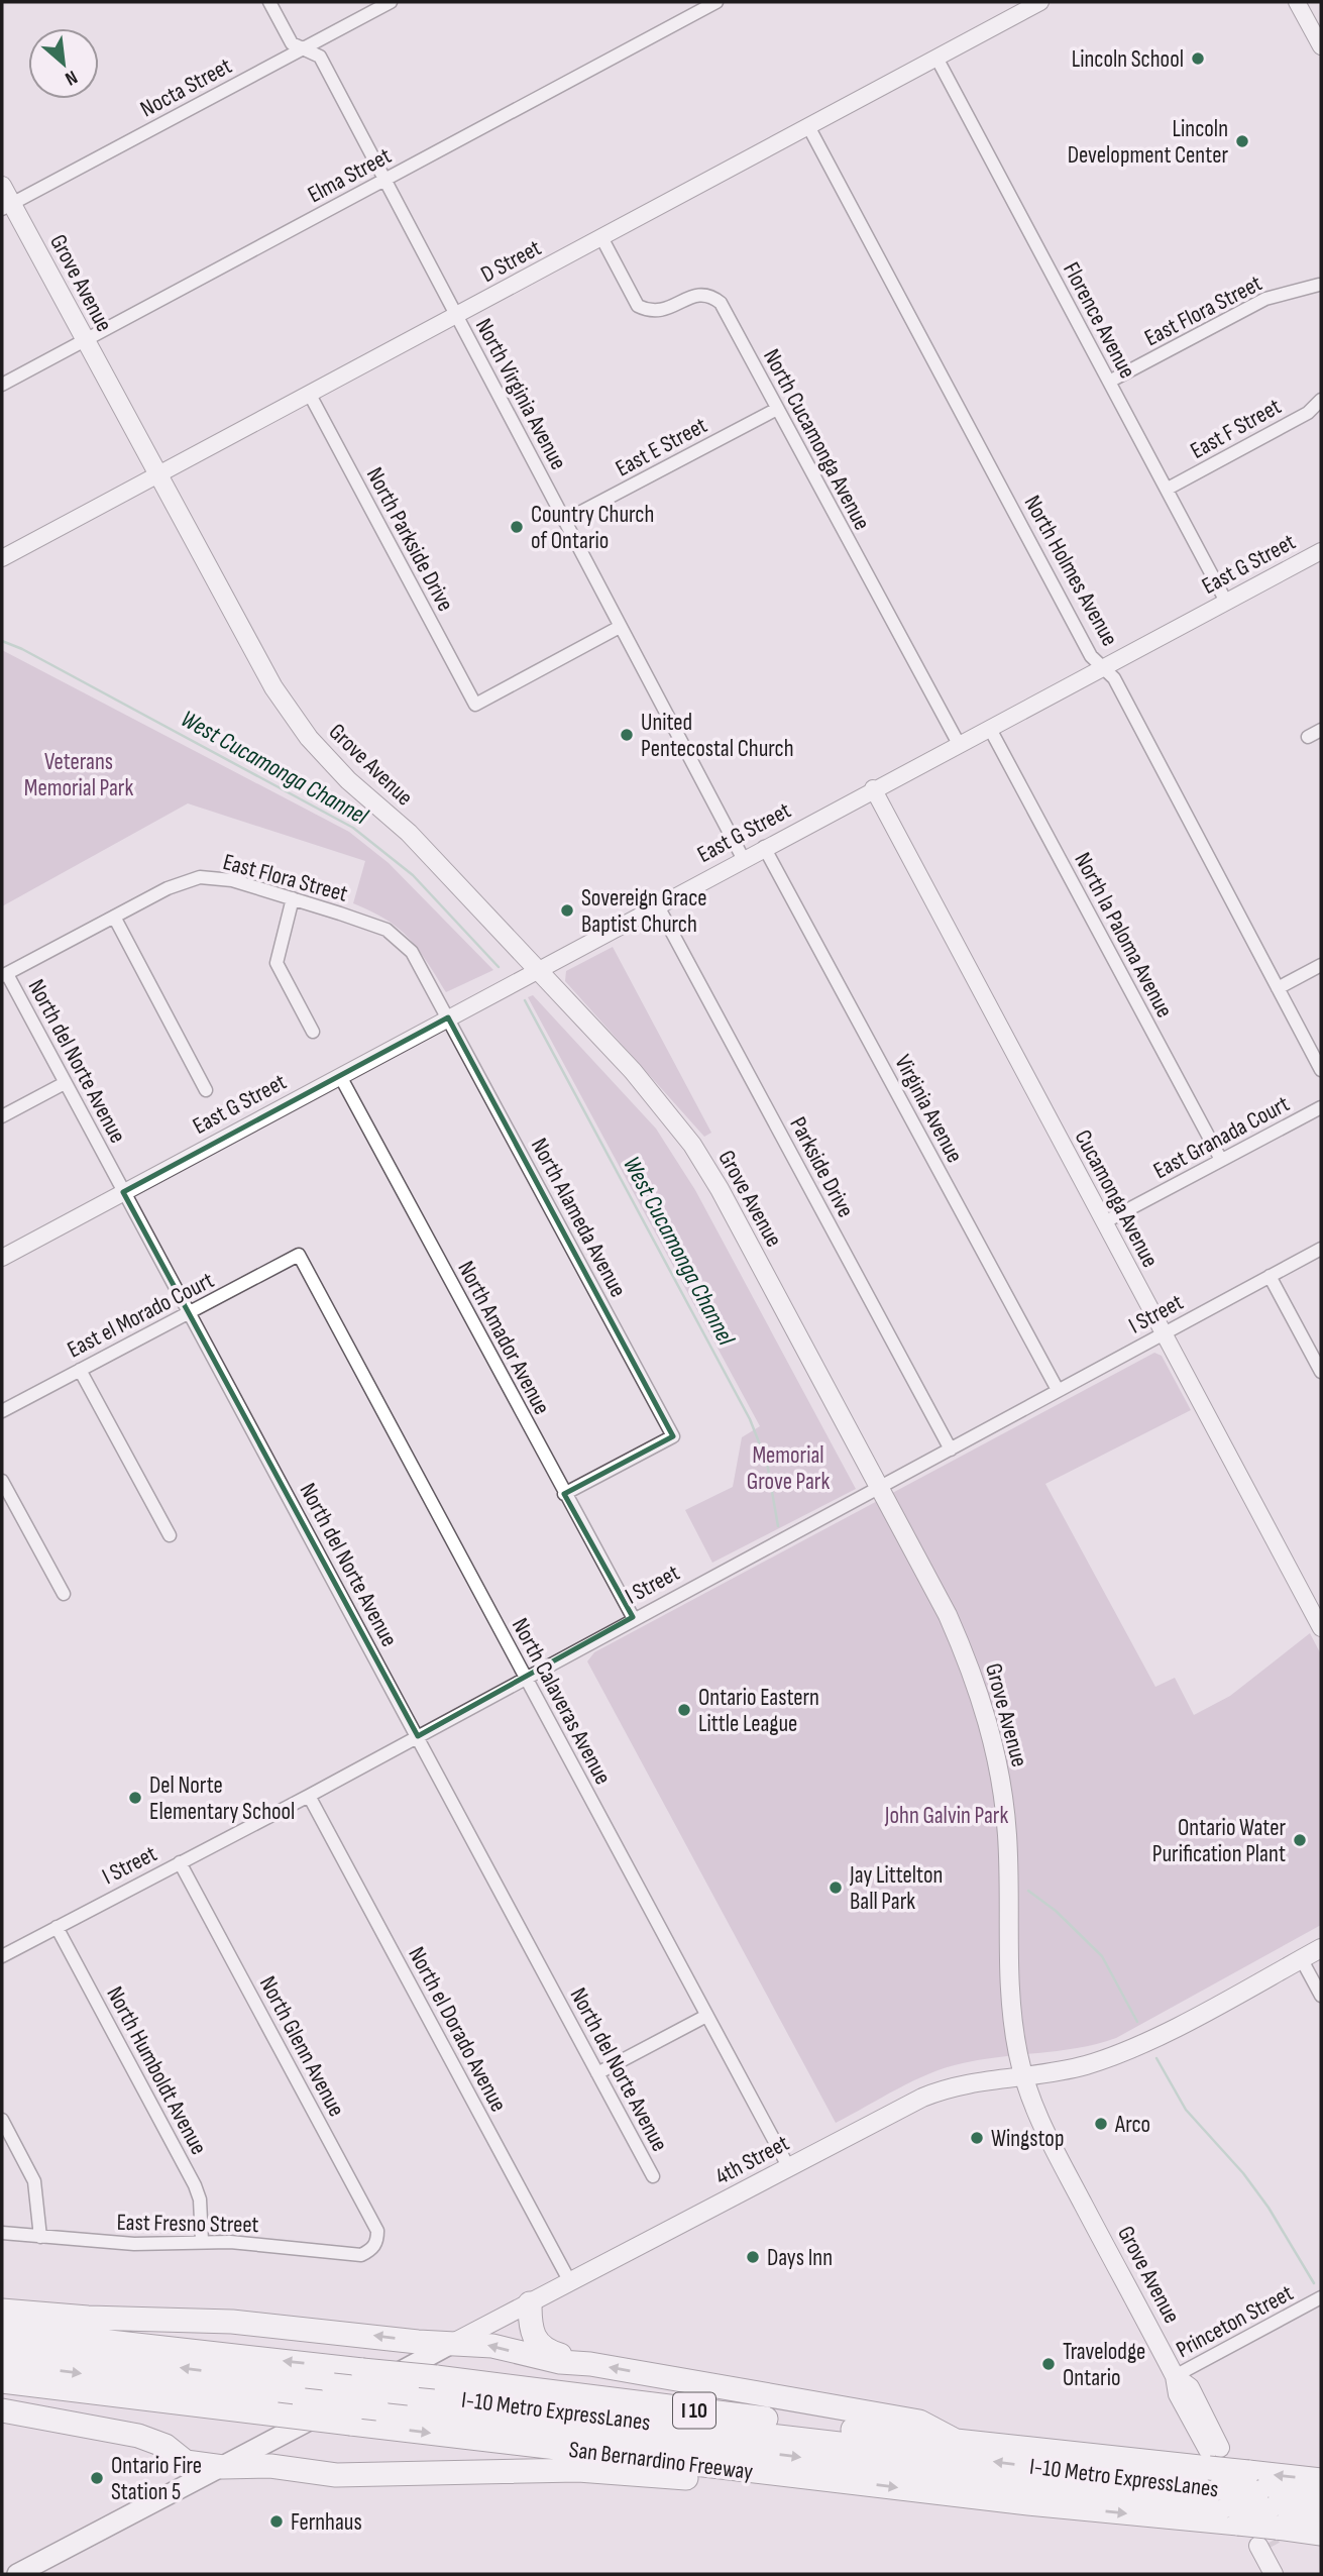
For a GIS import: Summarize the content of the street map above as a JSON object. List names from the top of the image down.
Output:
{
  "streets": {
    "highway": ["I-10 Metro ExpressLanes", "I 10", "San Bernardino Freeway"],
    "main road": ["Grove Avenue", "4th Street"],
    "street": [
      "Nocta Street",
      "Elma Street",
      "D Street",
      "East Flora Street",
      "Florence Avenue",
      "North Virginia Avenue",
      "East F Street",
      "North Cucamonga Avenue",
      "East E Street",
      "North Parkside Drive",
      "East G Street",
      "North Holmes Avenue",
      "North la Paloma Avenue",
      "North del Norte Avenue",
      "Virginia Avenue",
      "East Granada Court",
      "Parkside Drive",
      "Cucamonga Avenue",
      "North Alameda Avenue",
      "I Street",
      "East el Morado Court",
      "North Amador Avenue",
      "North Calaveras Avenue",
      "North el Dorado Avenue",
      "North Glenn Avenue",
      "North Humboldt Avenue",
      "East Fresno Street",
      "Princeton Street"
    ]
  },
  "crossings": [
    ["Nocta Street", "Grove Avenue"],
    ["Nocta Street", "North Virginia Avenue"],
    ["Elma Street", "Grove Avenue"],
    ["Elma Street", "North Virginia Avenue"],
    ["D Street", "Grove Avenue"],
    ["D Street", "Florence Avenue"],
    ["D Street", "North Virginia Avenue"],
    ["D Street", "North Cucamonga Avenue"],
    ["D Street", "North Parkside Drive"],
    ["D Street", "North Holmes Avenue"],
    ["Grove Avenue", "East G Street"],
    ["Grove Avenue", "I Street"],
    ["Grove Avenue", "4th Street"],
    ["Grove Avenue", "Princeton Street"],
    ["Grove Avenue", "I-10 Metro ExpressLanes"],
    ["Grove Avenue", "San Bernardino Freeway"],
    ["East Flora Street", "Florence Avenue"],
    ["East Flora Street", "East G Street"],
    ["East Flora Street", "North del Norte Avenue"],
    ["East Flora Street", "North Alameda Avenue"],
    ["Florence Avenue", "East F Street"],
    ["Florence Avenue", "East G Street"],
    ["North Virginia Avenue", "East E Street"],
    ["North Virginia Avenue", "North Parkside Drive"],
    ["North Virginia Avenue", "East G Street"],
    ["North Cucamonga Avenue", "East E Street"],
    ["North Cucamonga Avenue", "East G Street"],
    ["East G Street", "North Holmes Avenue"],
    ["East G Street", "North la Paloma Avenue"],
    ["East G Street", "North del Norte Avenue"],
    ["East G Street", "Virginia Avenue"],
    ["East G Street", "Parkside Drive"],
    ["East G Street", "Cucamonga Avenue"],
    ["East G Street", "North Alameda Avenue"],
    ["East G Street", "North Amador Avenue"],
    ["North la Paloma Avenue", "East Granada Court"],
    ["North del Norte Avenue", "I Street"],
    ["North del Norte Avenue", "East el Morado Court"],
    ["Virginia Avenue", "I Street"],
    ["East Granada Court", "Cucamonga Avenue"],
    ["Parkside Drive", "I Street"],
    ["Cucamonga Avenue", "I Street"],
    ["North Alameda Avenue", "North Amador Avenue"],
    ["I Street", "North Amador Avenue"],
    ["I Street", "North Calaveras Avenue"],
    ["I Street", "North el Dorado Avenue"],
    ["I Street", "North Glenn Avenue"],
    ["I Street", "North Humboldt Avenue"],
    ["East el Morado Court", "North Calaveras Avenue"],
    ["North Calaveras Avenue", "4th Street"],
    ["North el Dorado Avenue", "4th Street"],
    ["North Glenn Avenue", "East Fresno Street"],
    ["North Humboldt Avenue", "East Fresno Street"],
    ["I-10 Metro ExpressLanes", "San Bernardino Freeway"]
  ],
  "water": ["West Cucamonga Channel"],
  "parks": ["Veterans Memorial Park", "Memorial Grove Park", "John Galvin Park"],
  "places": [
    "Lincoln School",
    "Lincoln Development Center",
    "Country Church of Ontario",
    "United Pentecostal Church",
    "Sovereign Grace Baptist Church",
    "Ontario Eastern Little League",
    "Del Norte Elementary School",
    "Ontario Water Purification Plant",
    "Jay Littelton Ball Park",
    "Arco",
    "Wingstop",
    "Days Inn",
    "Travelodge Ontario",
    "Ontario Fire Station 5",
    "Fernhaus"
  ],
  "north": "bottom right"
}
